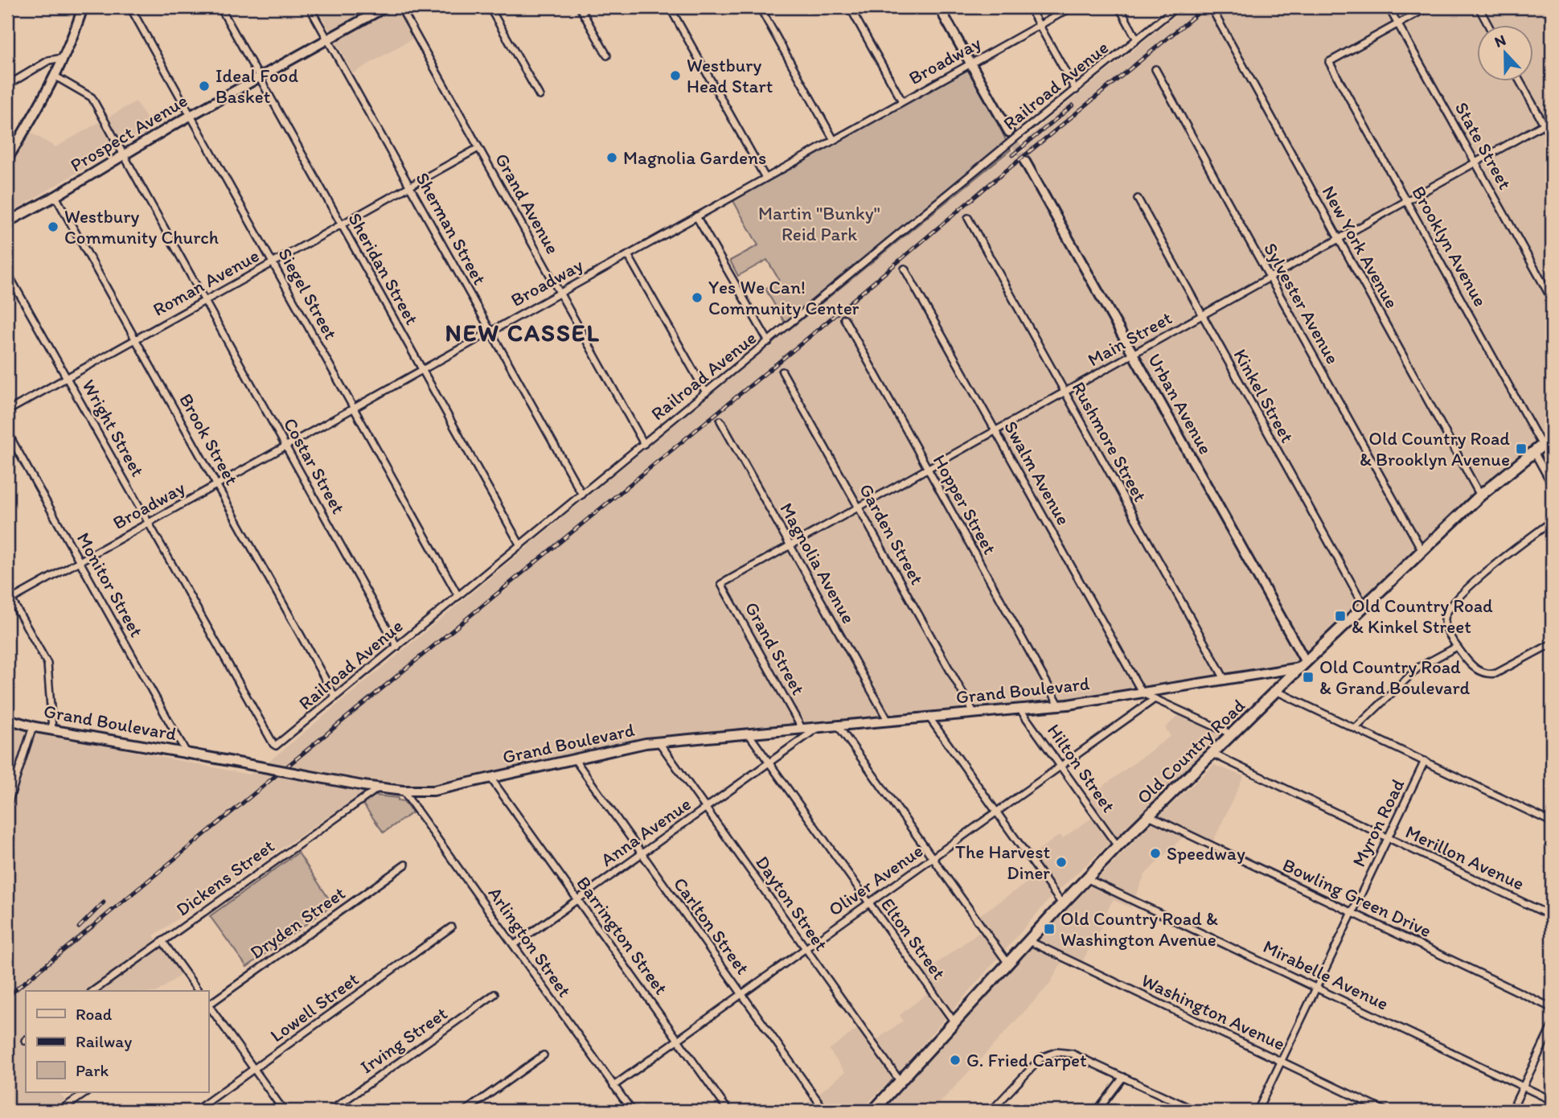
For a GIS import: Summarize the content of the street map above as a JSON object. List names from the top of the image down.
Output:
{
  "streets": {
    "main road": ["Old Country Road"],
    "street": [
      "Broadway",
      "Railroad Avenue",
      "Prospect Avenue",
      "State Street",
      "Grand Avenue",
      "Sherman Street",
      "Brooklyn Avenue",
      "New York Avenue",
      "Sheridan Street",
      "Roman Avenue",
      "Siegel Street",
      "Sylvester Avenue",
      "Main Street",
      "Kinkel Street",
      "Urban Avenue",
      "Wright Street",
      "Brook Street",
      "Rushmore Street",
      "Costar Street",
      "Swalm Avenue",
      "Hopper Street",
      "Garden Street",
      "Magnolia Avenue",
      "Monitor Street",
      "Grand Street",
      "Grand Boulevard",
      "Hilton Street",
      "Myron Road",
      "Anna Avenue",
      "Merillon Avenue",
      "Dickens Street",
      "Oliver Avenue",
      "Bowling Green Drive",
      "Dayton Street",
      "Dryden Street",
      "Carlton Street",
      "Barrington Street",
      "Elton Street",
      "Arlington Street",
      "Mirabelle Avenue",
      "Lowell Street",
      "Washington Avenue",
      "Irving Street"
    ]
  },
  "crossings": [
    ["Broadway", "Grand Avenue"],
    ["Broadway", "Sherman Street"],
    ["Broadway", "Sheridan Street"],
    ["Broadway", "Siegel Street"],
    ["Broadway", "Wright Street"],
    ["Broadway", "Brook Street"],
    ["Broadway", "Costar Street"],
    ["Broadway", "Monitor Street"],
    ["Railroad Avenue", "Grand Avenue"],
    ["Railroad Avenue", "Sherman Street"],
    ["Railroad Avenue", "Sheridan Street"],
    ["Railroad Avenue", "Siegel Street"],
    ["Railroad Avenue", "Wright Street"],
    ["Railroad Avenue", "Brook Street"],
    ["Railroad Avenue", "Costar Street"],
    ["Prospect Avenue", "Sherman Street"],
    ["Prospect Avenue", "Sheridan Street"],
    ["Prospect Avenue", "Siegel Street"],
    ["Prospect Avenue", "Brook Street"],
    ["Prospect Avenue", "Costar Street"],
    ["State Street", "Brooklyn Avenue"],
    ["State Street", "Main Street"],
    ["Grand Avenue", "Roman Avenue"],
    ["Sherman Street", "Roman Avenue"],
    ["Brooklyn Avenue", "Main Street"],
    ["Brooklyn Avenue", "Old Country Road"],
    ["New York Avenue", "Main Street"],
    ["New York Avenue", "Old Country Road"],
    ["Sheridan Street", "Roman Avenue"],
    ["Roman Avenue", "Siegel Street"],
    ["Roman Avenue", "Wright Street"],
    ["Roman Avenue", "Brook Street"],
    ["Roman Avenue", "Costar Street"],
    ["Sylvester Avenue", "Main Street"],
    ["Sylvester Avenue", "Old Country Road"],
    ["Main Street", "Kinkel Street"],
    ["Main Street", "Urban Avenue"],
    ["Main Street", "Rushmore Street"],
    ["Main Street", "Swalm Avenue"],
    ["Main Street", "Hopper Street"],
    ["Main Street", "Garden Street"],
    ["Main Street", "Magnolia Avenue"],
    ["Main Street", "Grand Street"],
    ["Kinkel Street", "Old Country Road"],
    ["Urban Avenue", "Grand Boulevard"],
    ["Urban Avenue", "Old Country Road"],
    ["Rushmore Street", "Grand Boulevard"],
    ["Swalm Avenue", "Grand Boulevard"],
    ["Hopper Street", "Grand Boulevard"],
    ["Garden Street", "Grand Boulevard"],
    ["Magnolia Avenue", "Grand Boulevard"],
    ["Monitor Street", "Grand Boulevard"],
    ["Grand Street", "Grand Boulevard"],
    ["Grand Boulevard", "Old Country Road"],
    ["Grand Boulevard", "Hilton Street"],
    ["Grand Boulevard", "Anna Avenue"],
    ["Grand Boulevard", "Dickens Street"],
    ["Grand Boulevard", "Dayton Street"],
    ["Grand Boulevard", "Carlton Street"],
    ["Grand Boulevard", "Barrington Street"],
    ["Grand Boulevard", "Arlington Street"],
    ["Old Country Road", "Hilton Street"],
    ["Old Country Road", "Merillon Avenue"],
    ["Old Country Road", "Bowling Green Drive"],
    ["Old Country Road", "Dayton Street"],
    ["Old Country Road", "Elton Street"],
    ["Old Country Road", "Mirabelle Avenue"],
    ["Old Country Road", "Washington Avenue"],
    ["Hilton Street", "Oliver Avenue"],
    ["Myron Road", "Merillon Avenue"],
    ["Myron Road", "Bowling Green Drive"],
    ["Myron Road", "Mirabelle Avenue"],
    ["Myron Road", "Washington Avenue"],
    ["Anna Avenue", "Dayton Street"],
    ["Anna Avenue", "Carlton Street"],
    ["Anna Avenue", "Barrington Street"],
    ["Anna Avenue", "Elton Street"],
    ["Anna Avenue", "Arlington Street"],
    ["Oliver Avenue", "Dayton Street"],
    ["Oliver Avenue", "Carlton Street"],
    ["Oliver Avenue", "Barrington Street"],
    ["Oliver Avenue", "Elton Street"],
    ["Oliver Avenue", "Arlington Street"]
  ],
  "districts": ["NEW CASSEL"],
  "parks": ["Martin \"Bunky\" Reid Park"],
  "places": {
    "other": [
      "Westbury Head Start",
      "Ideal Food Basket",
      "Magnolia Gardens",
      "Westbury Community Church",
      "Yes We Can! Community Center",
      "Speedway",
      "The Harvest Diner",
      "G. Fried Carpet"
    ],
    "transit": [
      "Old Country Road & Brooklyn Avenue",
      "Old Country Road & Kinkel Street",
      "Old Country Road & Grand Boulevard",
      "Old Country Road & Washington Avenue"
    ]
  },
  "legend": ["Road", "Railway", "Park"],
  "north": "top"
}
